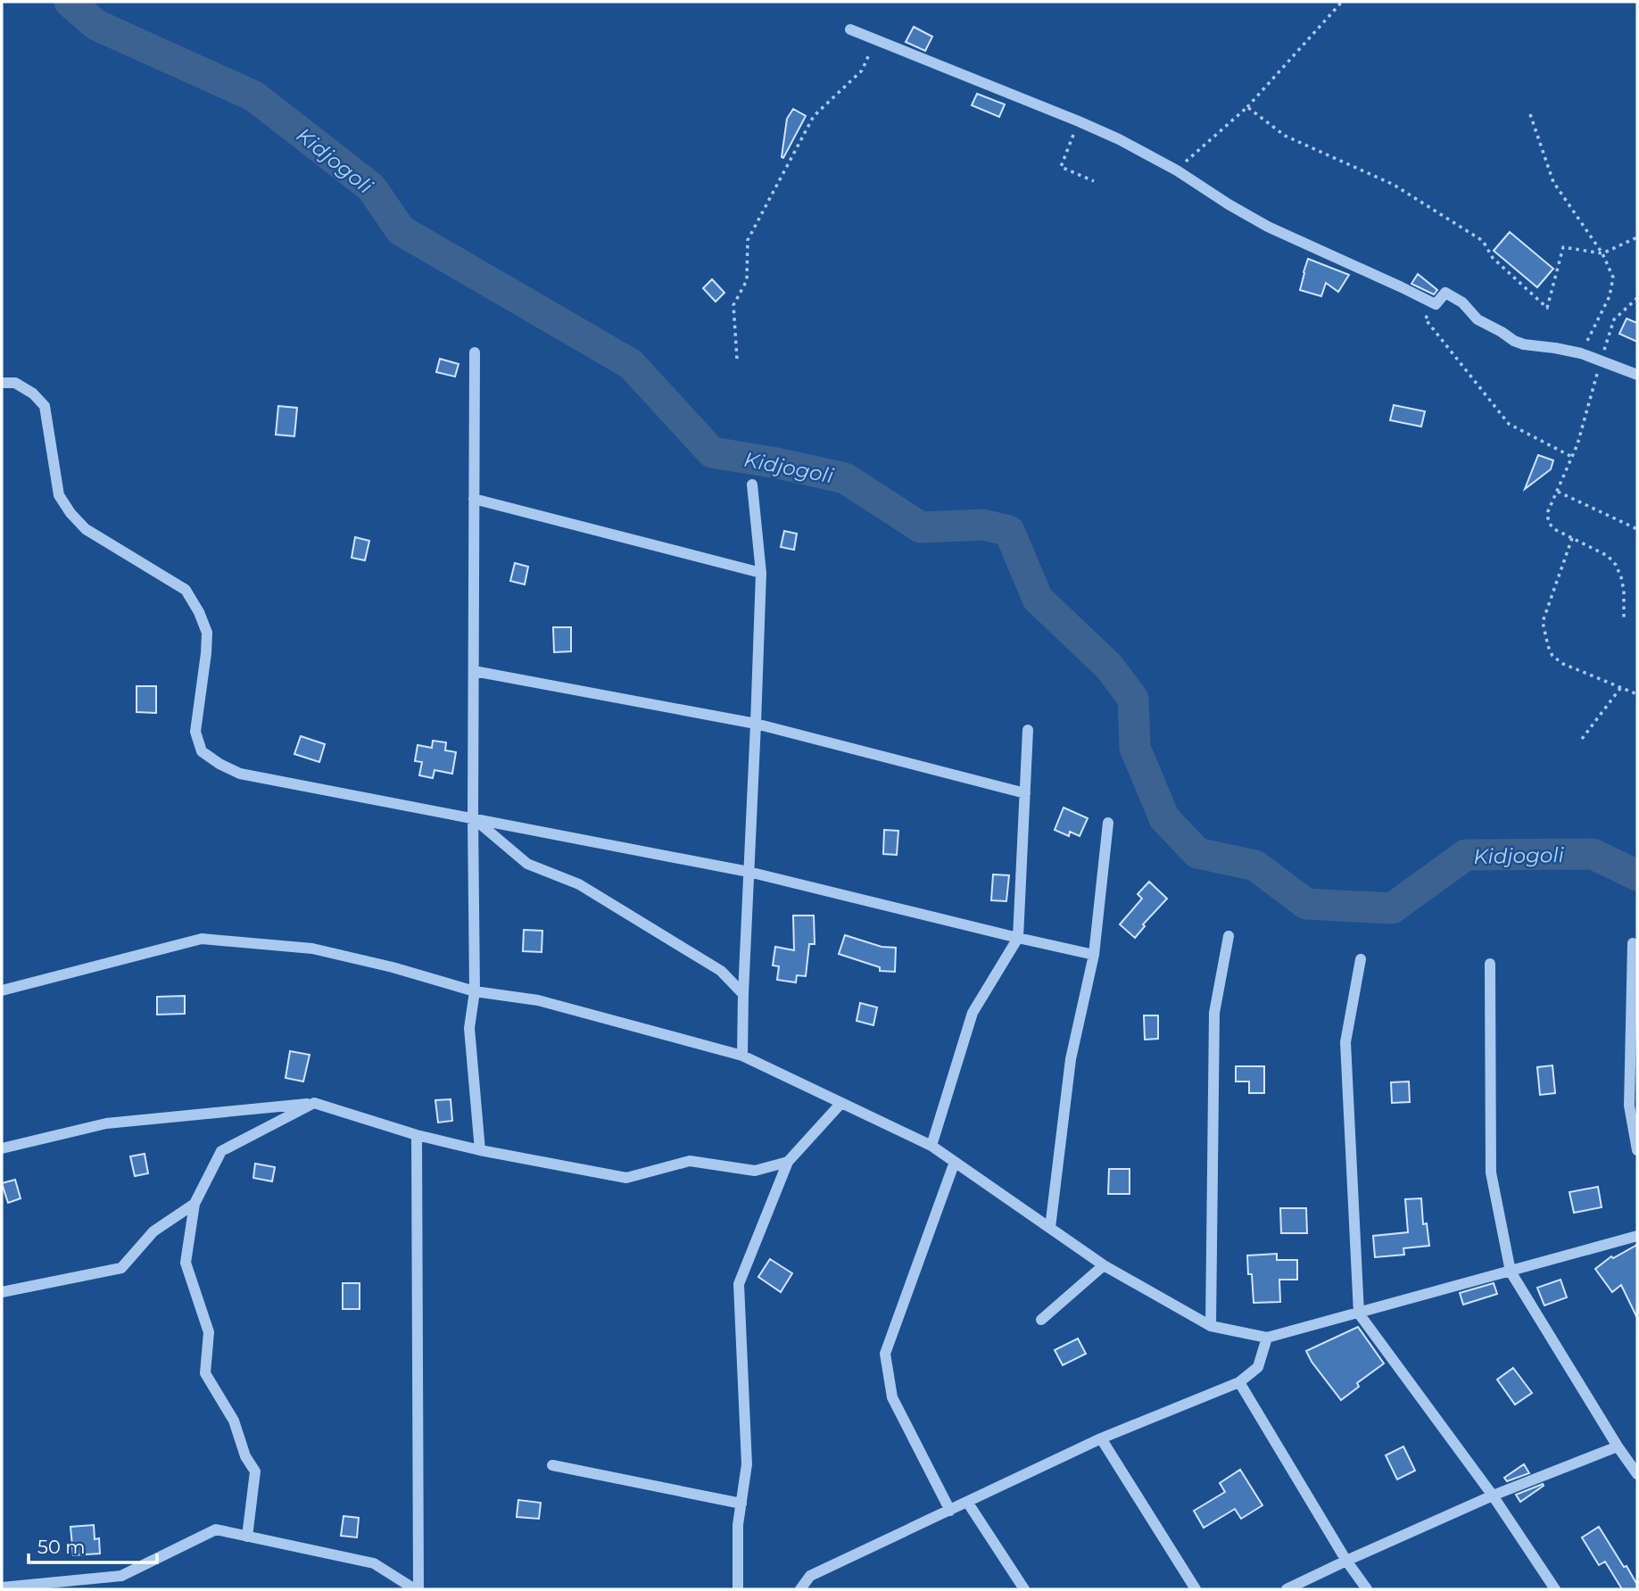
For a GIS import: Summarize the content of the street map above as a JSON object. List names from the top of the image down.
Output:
{
  "water": ["Kidjogoli"],
  "scale_bar": "50 m"
}
